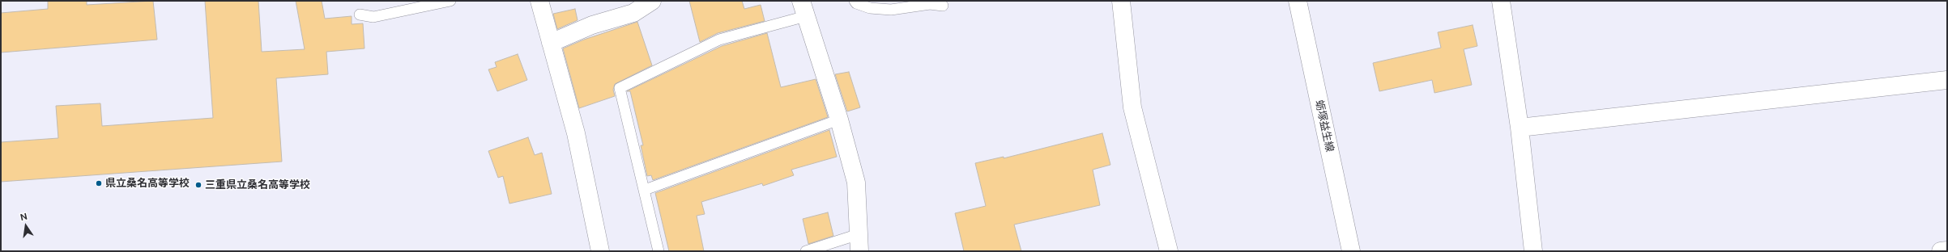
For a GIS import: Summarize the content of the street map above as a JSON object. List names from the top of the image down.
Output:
{
  "streets": {
    "street": ["蛎塚益生線"]
  },
  "places": ["県立桑名高等学校", "三重県立桑名高等学校"],
  "north": "top"
}
